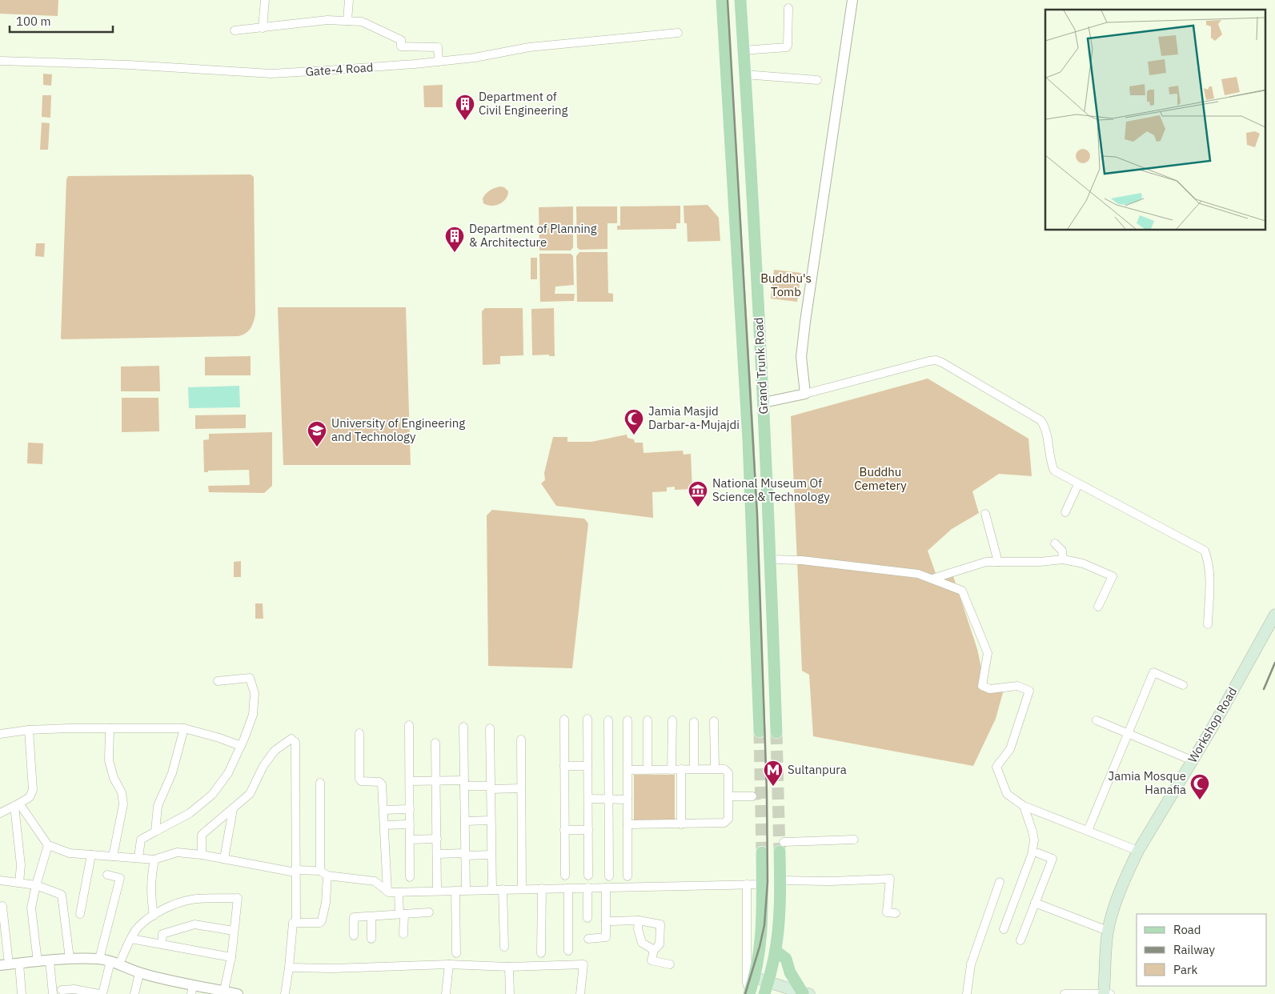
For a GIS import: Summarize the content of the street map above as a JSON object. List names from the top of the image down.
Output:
{
  "streets": {
    "main road": ["Grand Trunk Road", "Workshop Road"],
    "street": ["Gate-4 Road"]
  },
  "parks": ["Buddhu's Tomb", "Buddhu Cemetery"],
  "places": {
    "building": ["Department of Civil Engineering", "Department of Planning & Architecture"],
    "mosque": ["Jamia Masjid Darbar-a-Mujajdi", "Jamia Mosque Hanafia"],
    "school or university": ["University of Engineering and Technology"],
    "museum": ["National Museum Of Science & Technology"],
    "metro station": ["Sultanpura"]
  },
  "legend": ["Road", "Railway", "Park"],
  "scale_bar": "100 m"
}
